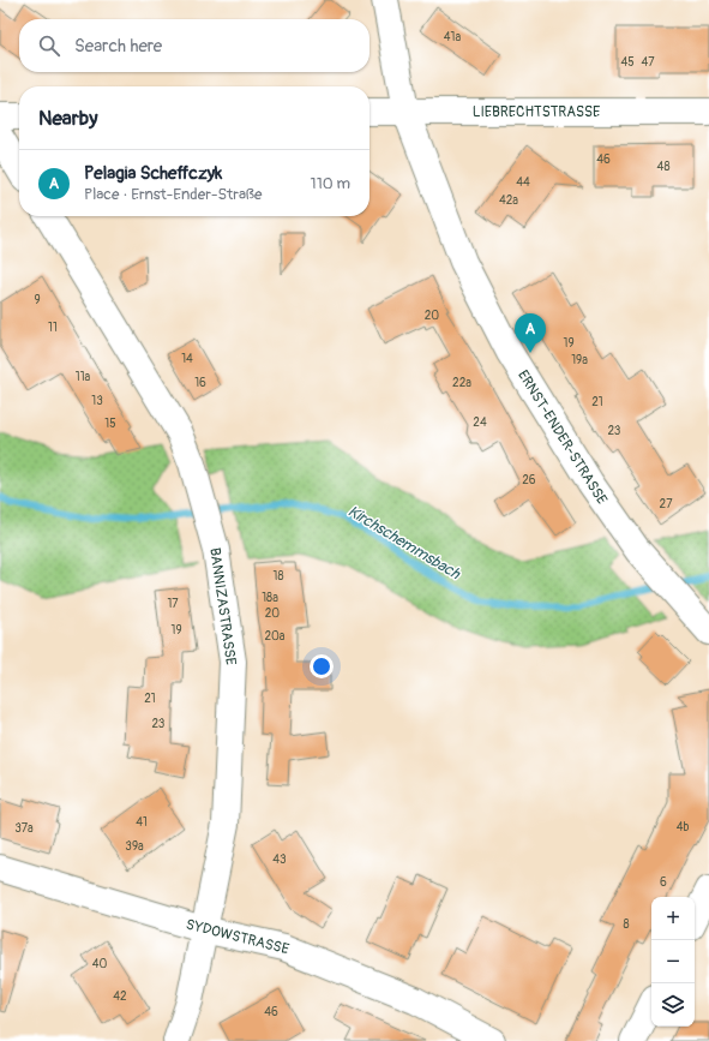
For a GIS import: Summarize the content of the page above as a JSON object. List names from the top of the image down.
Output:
{
  "streets": {
    "street": [
      "LIEBRECHTSTRASSE",
      "ERNST-ENDER-STRASSE",
      "BANNIZASTRASSE",
      "SYDOWSTRASSE"
    ]
  },
  "crossings": [
    ["LIEBRECHTSTRASSE", "ERNST-ENDER-STRASSE"],
    ["BANNIZASTRASSE", "SYDOWSTRASSE"]
  ],
  "water": ["Kirchschemmsbach"],
  "house_numbers": [
    "41a",
    "45",
    "47",
    "46",
    "48",
    "44",
    "42a",
    "9",
    "20",
    "11",
    "19",
    "14",
    "19a",
    "11a",
    "16",
    "22a",
    "13",
    "21",
    "24",
    "15",
    "23",
    "26",
    "27",
    "18",
    "18a",
    "17",
    "20",
    "19",
    "20a",
    "21",
    "23",
    "41",
    "4b",
    "37a",
    "39a",
    "43",
    "6",
    "8",
    "40",
    "42",
    "46"
  ],
  "page": {
    "search": "Search here",
    "heading": "Nearby",
    "list": [
      {
        "mark": "A",
        "name": "Pelagia Scheffczyk",
        "note": "Place · Ernst-Ender-Straße",
        "value": "110 m"
      }
    ],
    "pins": "A",
    "map_buttons": ["+", "−"]
  }
}
